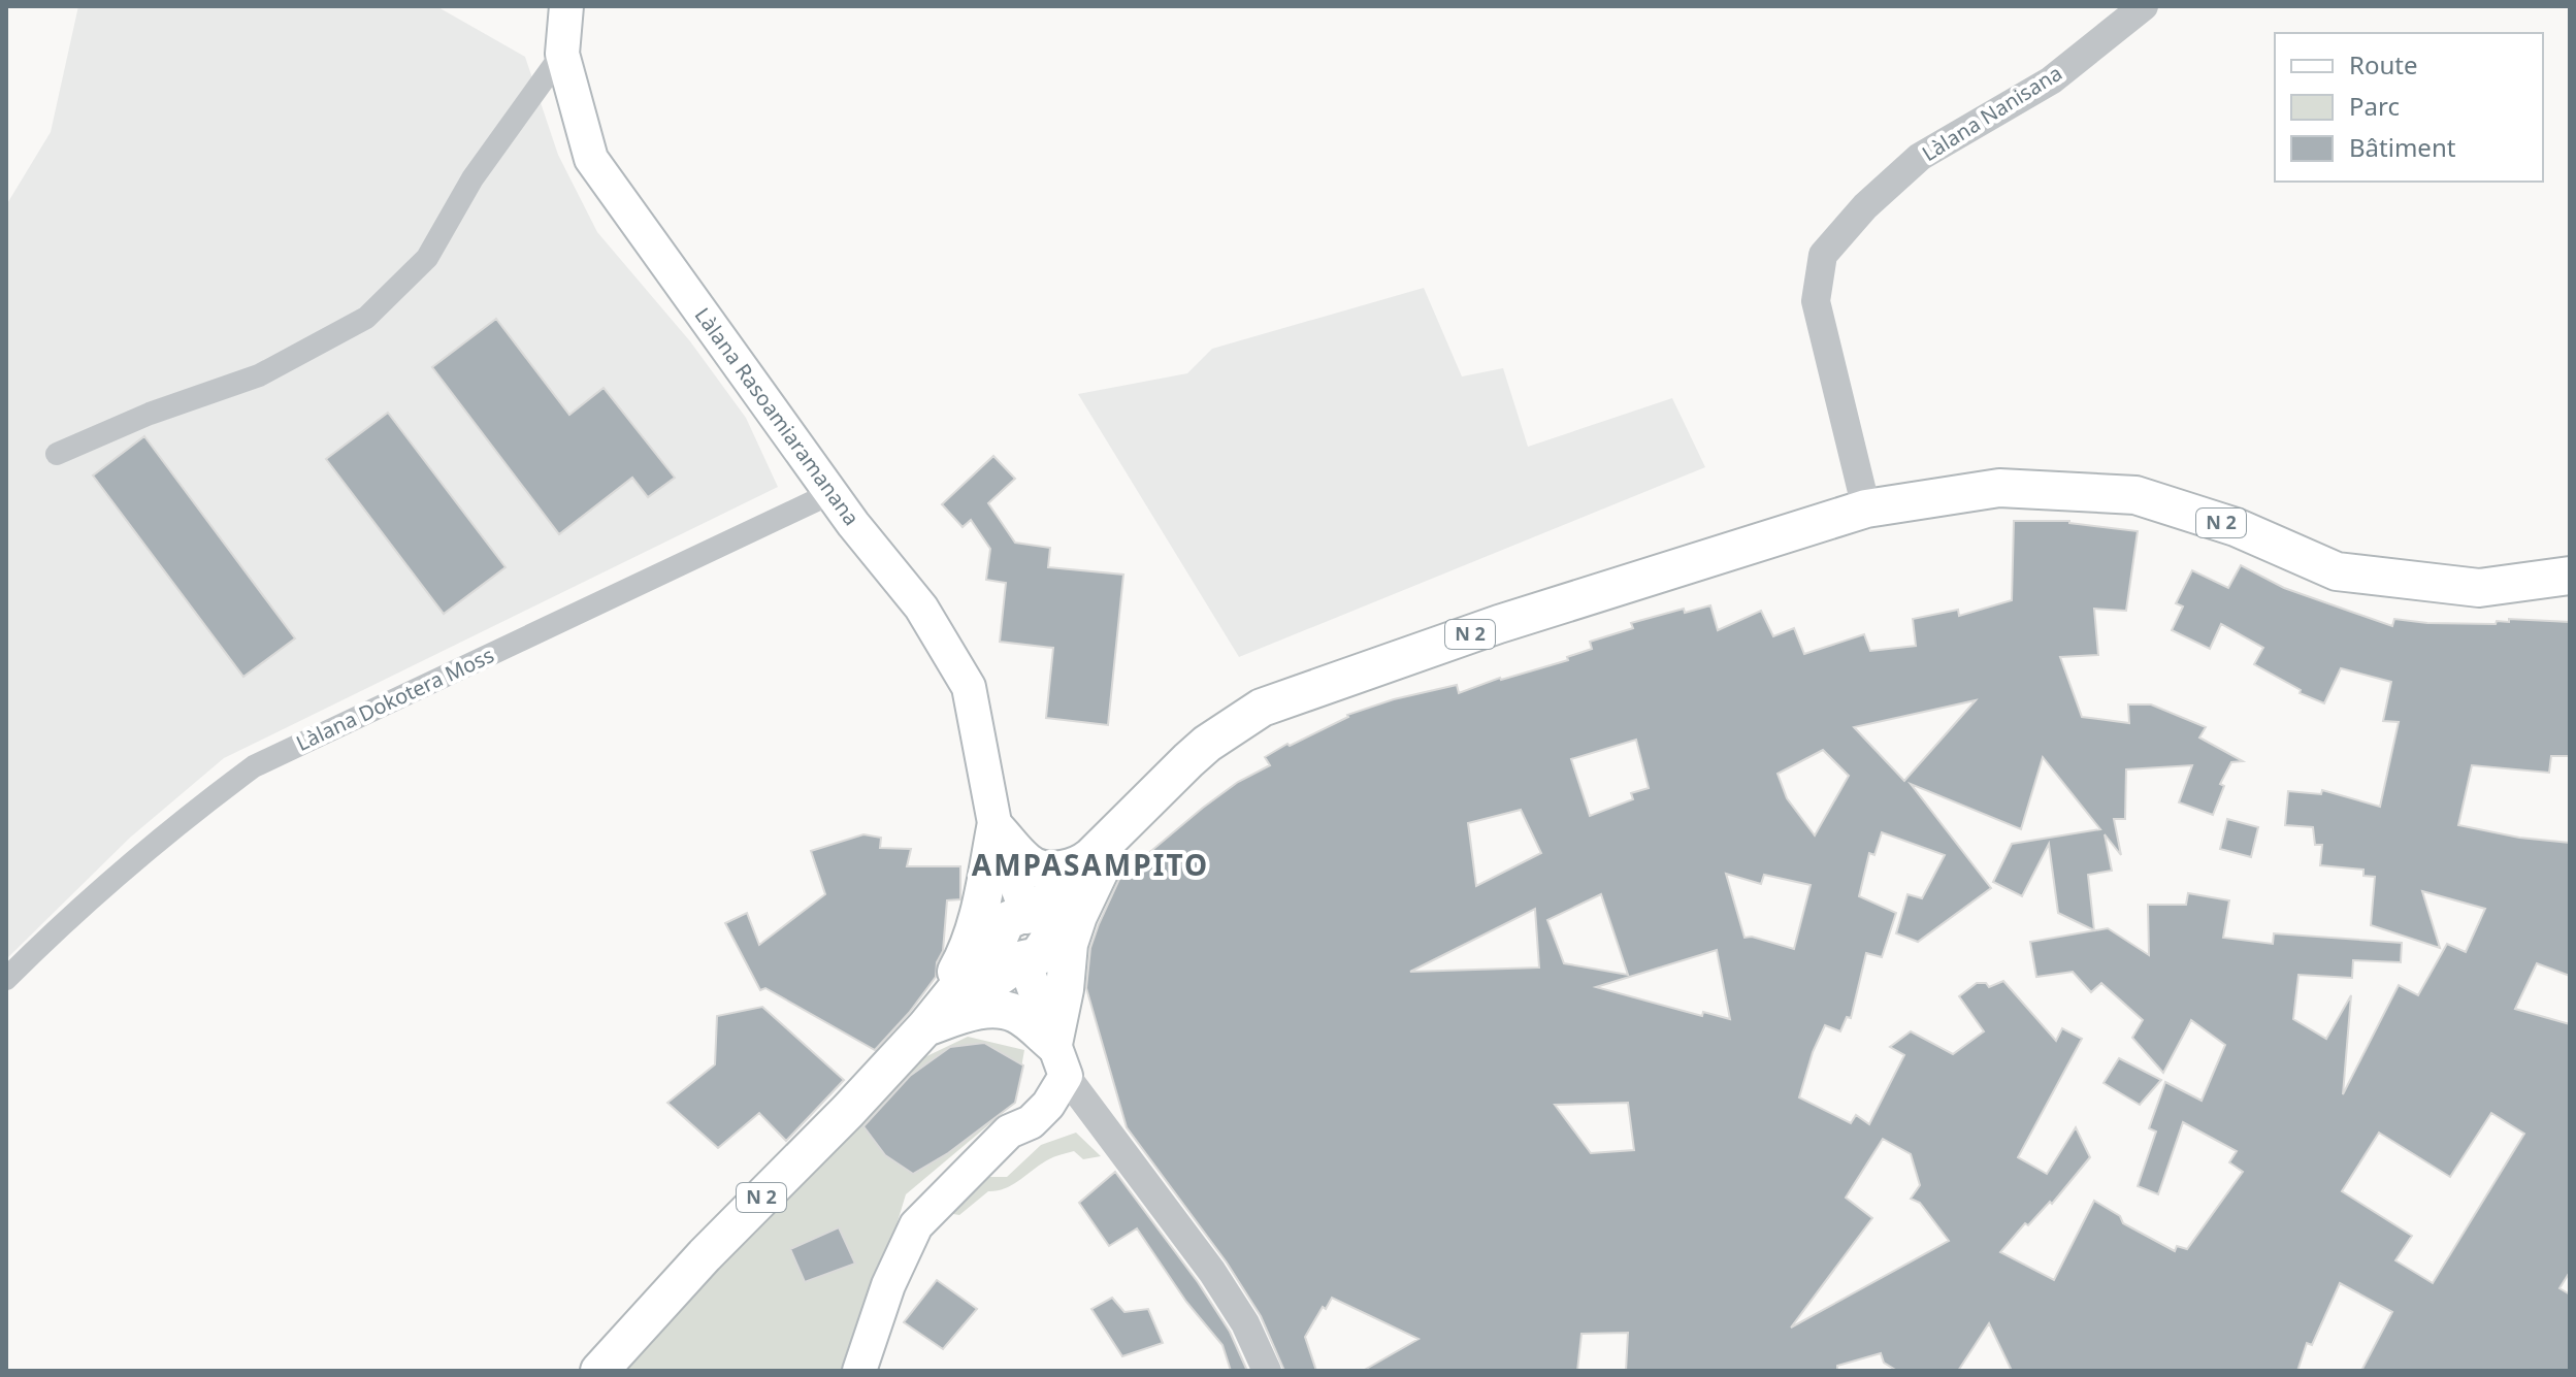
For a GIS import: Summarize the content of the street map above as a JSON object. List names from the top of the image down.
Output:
{
  "streets": {
    "main road": ["Làlana Rasoamiaramanana", "N 2"],
    "street": ["Làlana Nanisana", "Làlana Dokotera Moss"]
  },
  "crossings": [
    ["Làlana Nanisana", "N 2"],
    ["Làlana Rasoamiaramanana", "N 2"],
    ["Làlana Rasoamiaramanana", "Làlana Dokotera Moss"]
  ],
  "districts": ["AMPASAMPITO"],
  "legend": ["Route", "Parc", "Bâtiment"]
}
